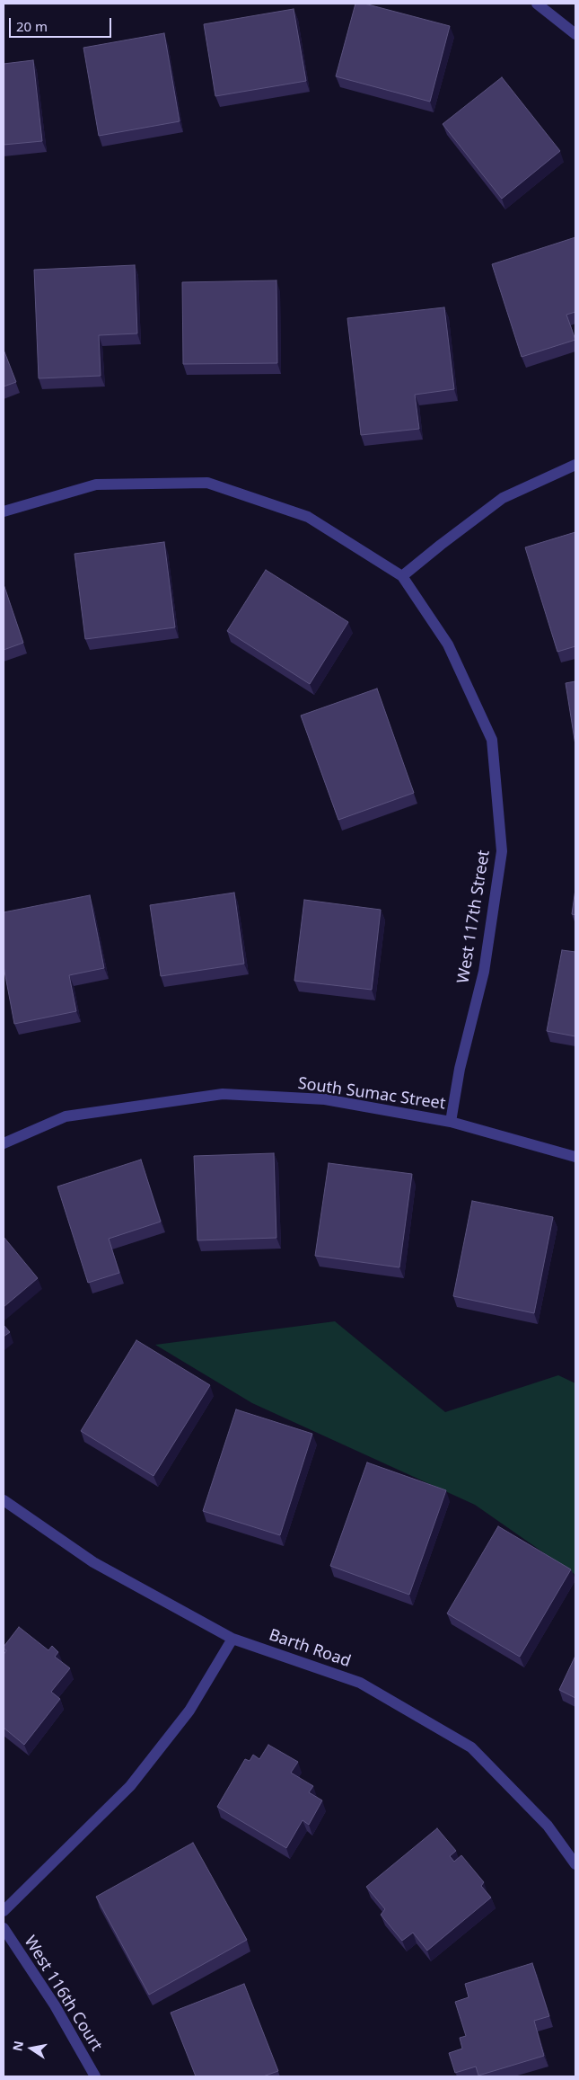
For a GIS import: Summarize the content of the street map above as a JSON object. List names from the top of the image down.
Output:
{
  "streets": {
    "street": [
      "West 117th Street",
      "South Sumac Street",
      "Barth Road",
      "West 116th Court"
    ]
  },
  "crossings": [
    ["West 117th Street", "South Sumac Street"]
  ],
  "scale_bar": "20 m",
  "north": "left"
}
